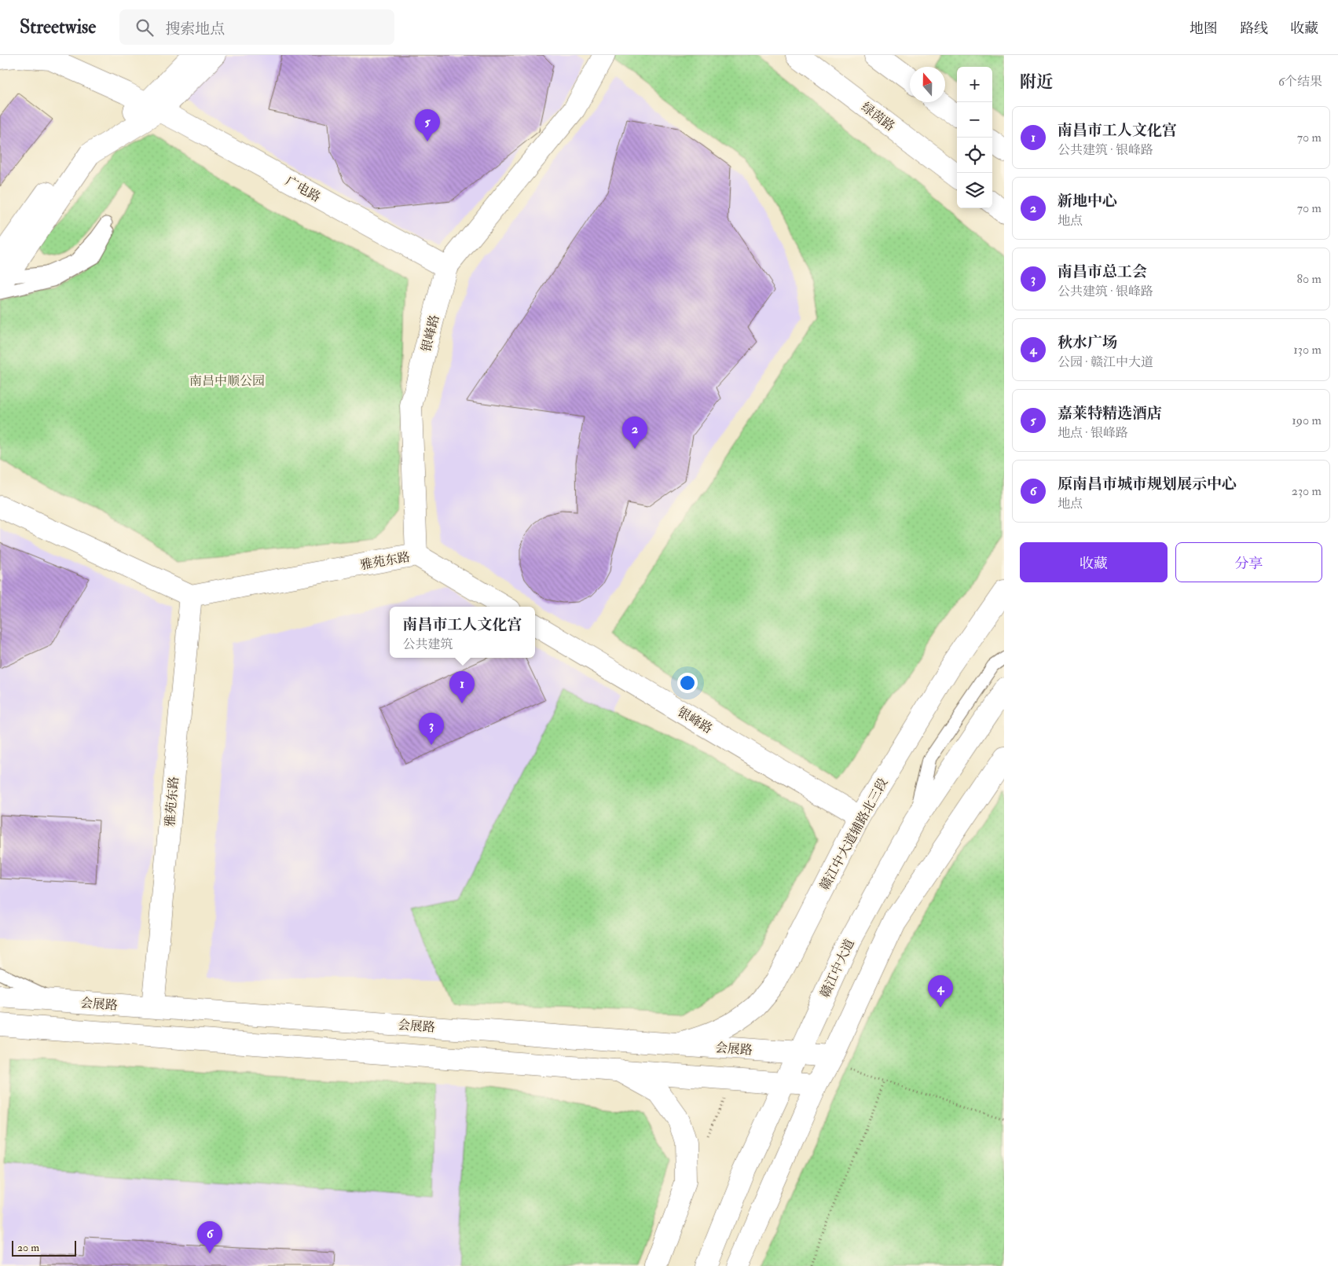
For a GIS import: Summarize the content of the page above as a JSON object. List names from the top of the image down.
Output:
{
  "streets": {
    "street": [
      "绿茵路",
      "广电路",
      "银峰路",
      "雅苑东路",
      "赣江中大道辅路北三段",
      "赣江中大道",
      "会展路"
    ]
  },
  "crossings": [
    ["广电路", "银峰路"],
    ["银峰路", "雅苑东路"],
    ["银峰路", "赣江中大道辅路北三段"],
    ["雅苑东路", "会展路"],
    ["赣江中大道辅路北三段", "会展路"],
    ["赣江中大道", "会展路"]
  ],
  "parks": ["南昌中顺公园"],
  "scale_bar": "20 m",
  "north": "top",
  "page": {
    "header": "Streetwise",
    "search": "搜索地点",
    "nav": ["地图", "路线", "收藏"],
    "heading": ["附近", "6个结果"],
    "map_buttons": ["+", "−"],
    "list": [
      {
        "mark": "1",
        "name": "南昌市工人文化宫",
        "note": "公共建筑 · 银峰路",
        "value": "70 m"
      },
      {
        "mark": "2",
        "name": "新地中心",
        "note": "地点",
        "value": "70 m"
      },
      {
        "mark": "3",
        "name": "南昌市总工会",
        "note": "公共建筑 · 银峰路",
        "value": "80 m"
      },
      {
        "mark": "4",
        "name": "秋水广场",
        "note": "公园 · 赣江中大道",
        "value": "130 m"
      },
      {
        "mark": "5",
        "name": "嘉莱特精选酒店",
        "note": "地点 · 银峰路",
        "value": "190 m"
      },
      {
        "mark": "6",
        "name": "原南昌市城市规划展示中心",
        "note": "地点",
        "value": "230 m"
      }
    ],
    "pins": [
      "5",
      "2",
      "1",
      "3",
      "4",
      "6"
    ],
    "buttons": ["收藏", "分享"],
    "popup": ["南昌市工人文化宫", "公共建筑"],
    "scale": "20 m"
  }
}
